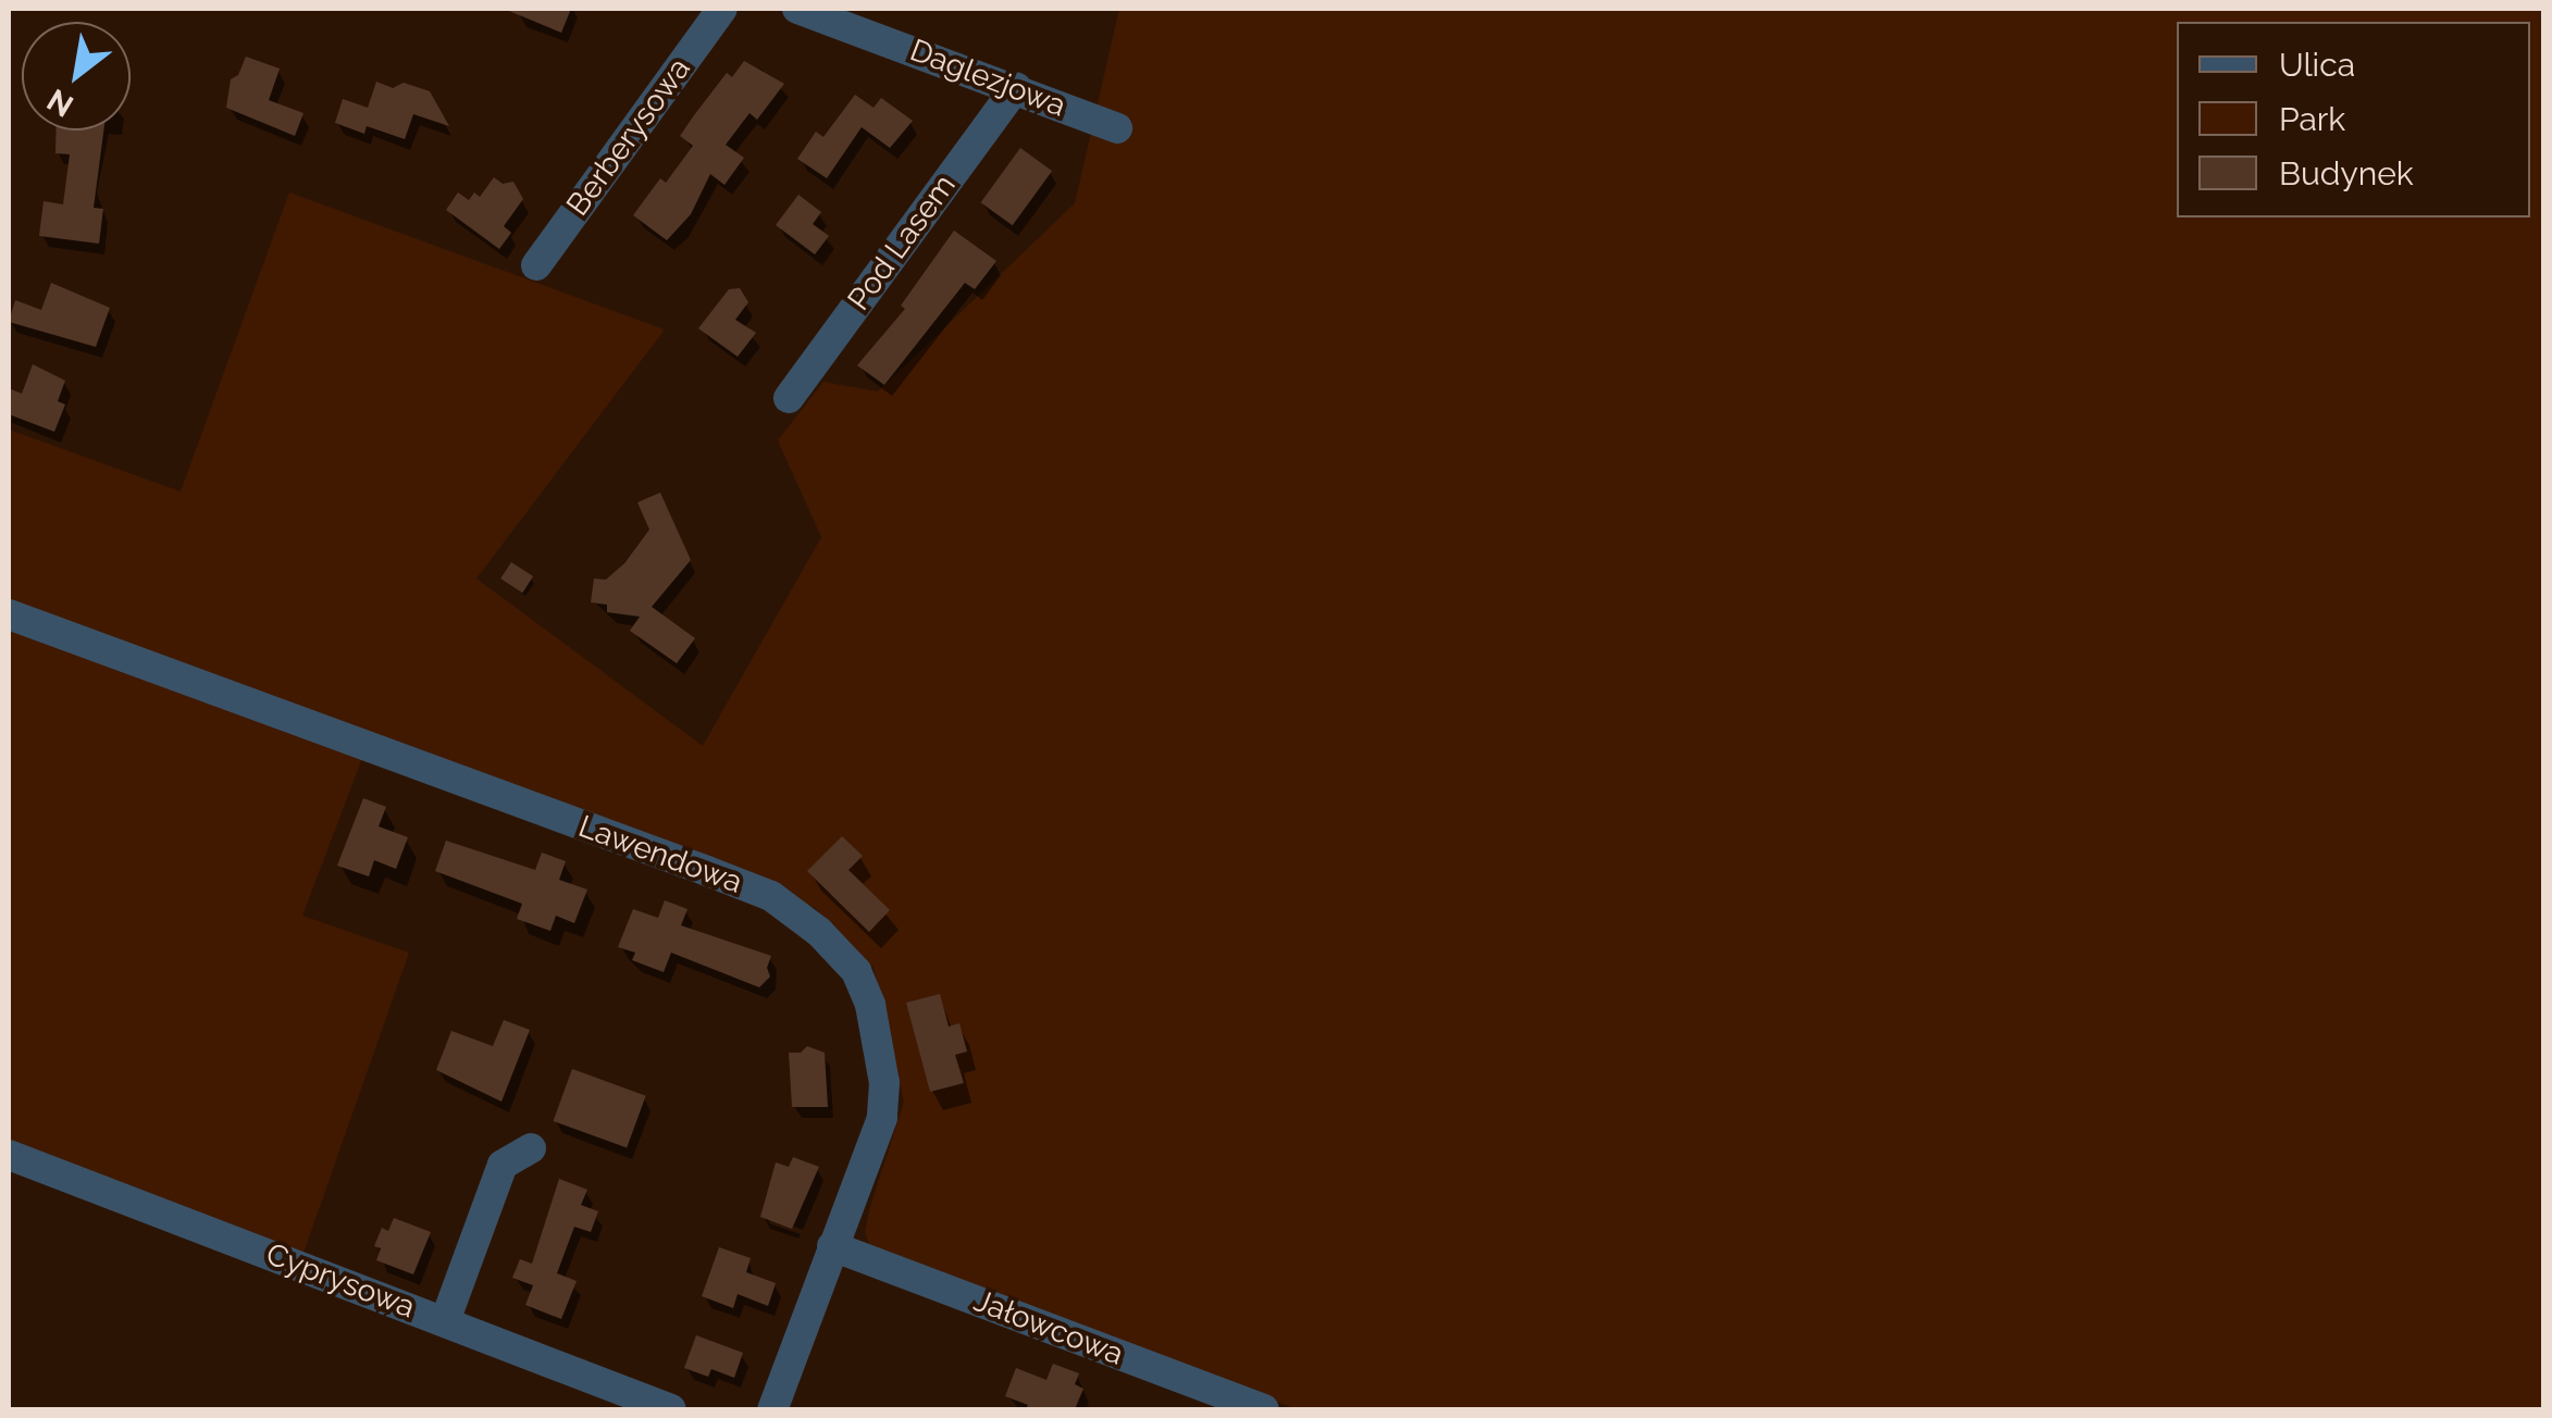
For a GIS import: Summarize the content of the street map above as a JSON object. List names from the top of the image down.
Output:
{
  "streets": {
    "street": [
      "Daglezjowa",
      "Berberysowa",
      "Pod Lasem",
      "Lawendowa",
      "Cyprysowa",
      "Jałowcowa"
    ]
  },
  "crossings": [
    ["Daglezjowa", "Pod Lasem"],
    ["Lawendowa", "Jałowcowa"]
  ],
  "legend": ["Ulica", "Park", "Budynek"],
  "north": "bottom left"
}
